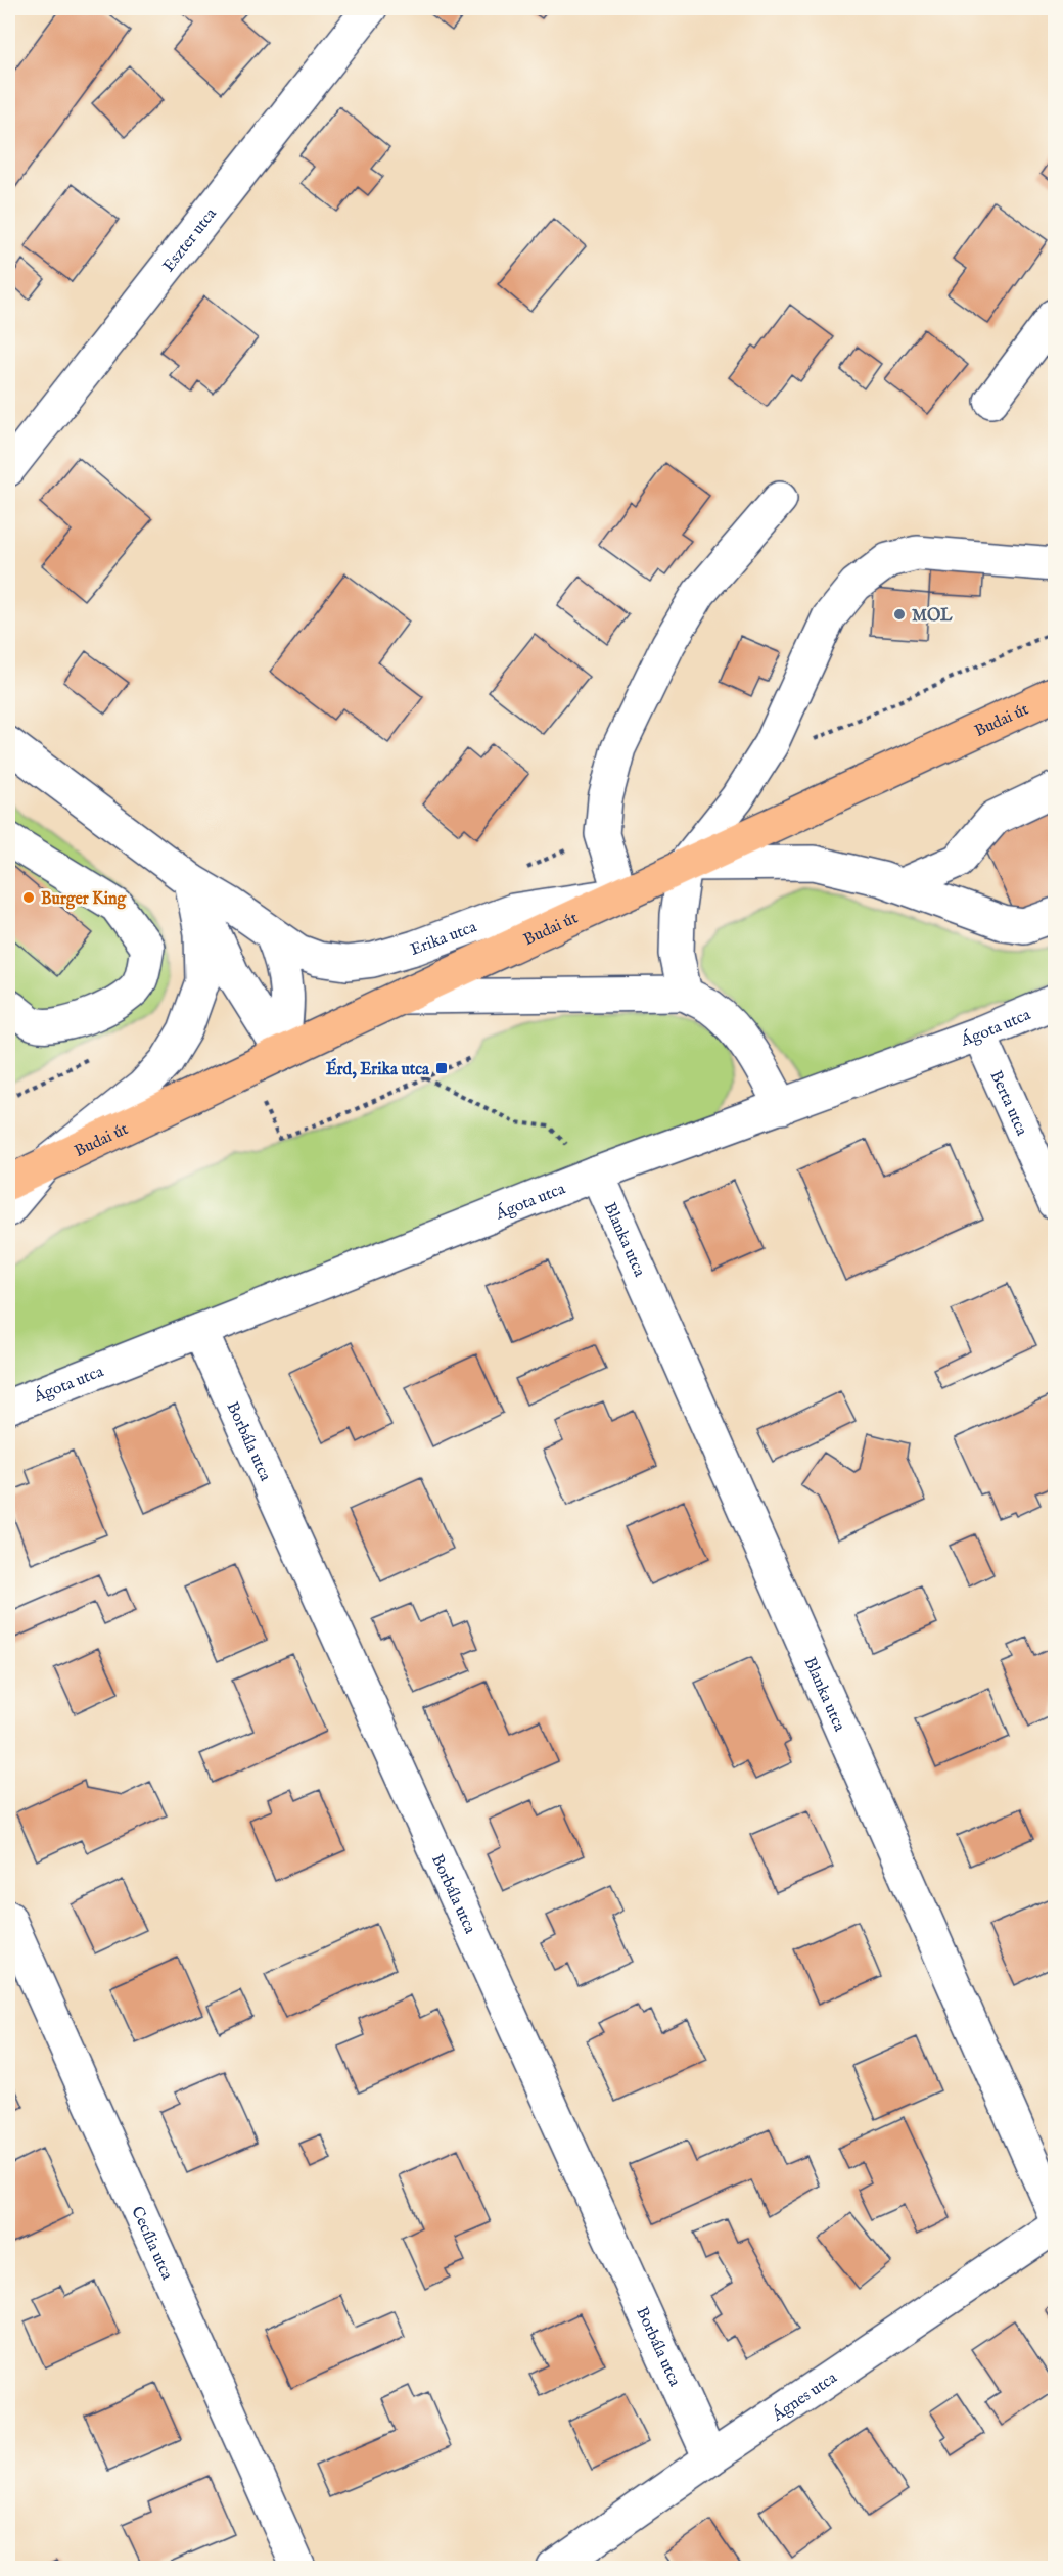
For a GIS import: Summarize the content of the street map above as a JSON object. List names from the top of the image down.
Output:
{
  "streets": {
    "main road": ["Budai út"],
    "street": [
      "Eszter utca",
      "Erika utca",
      "Ágota utca",
      "Berta utca",
      "Blanka utca",
      "Borbála utca",
      "Cecília utca",
      "Ágnes utca"
    ]
  },
  "crossings": [
    ["Budai út", "Erika utca"],
    ["Ágota utca", "Berta utca"],
    ["Ágota utca", "Blanka utca"],
    ["Ágota utca", "Borbála utca"],
    ["Borbála utca", "Ágnes utca"]
  ],
  "places": {
    "other": ["MOL", "Burger King"],
    "transit": ["Érd, Erika utca"]
  }
}
